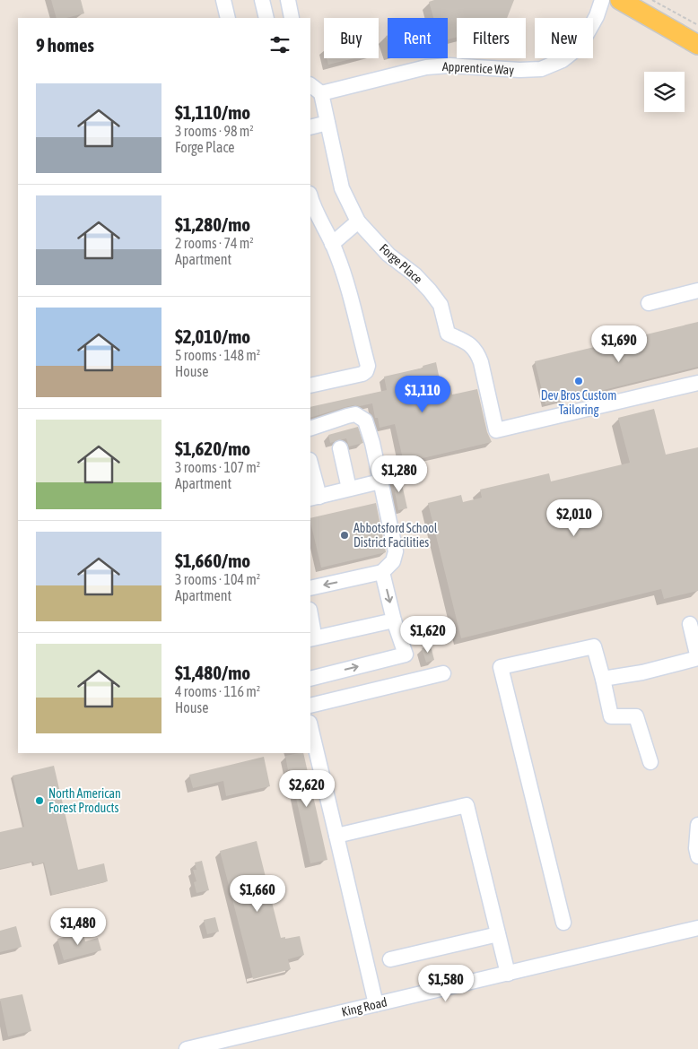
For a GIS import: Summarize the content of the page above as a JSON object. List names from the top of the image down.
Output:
{
  "streets": {
    "street": ["Apprentice Way", "Forge Place", "King Road"]
  },
  "crossings": [
    ["Apprentice Way", "Forge Place"]
  ],
  "places": ["Dev Bros Custom Tailoring", "Abbotsford School District Facilities", "North American Forest Products"],
  "page": {
    "chip": [
      "Buy",
      "Rent",
      "Filters",
      "New"
    ],
    "heading": "9 homes",
    "list": [
      {
        "name": "$1,110/mo",
        "note": "3 rooms · 98 m² · Forge Place"
      },
      {
        "name": "$1,280/mo",
        "note": "2 rooms · 74 m² · Apartment"
      },
      {
        "name": "$2,010/mo",
        "note": "5 rooms · 148 m² · House"
      },
      {
        "name": "$1,620/mo",
        "note": "3 rooms · 107 m² · Apartment"
      },
      {
        "name": "$1,660/mo",
        "note": "3 rooms · 104 m² · Apartment"
      },
      {
        "name": "$1,480/mo",
        "note": "4 rooms · 116 m² · House"
      }
    ],
    "price": [
      "$1,690",
      "$1,110",
      "$1,280",
      "$2,010",
      "$1,620",
      "$2,620",
      "$1,660",
      "$1,480",
      "$1,580"
    ]
  }
}
